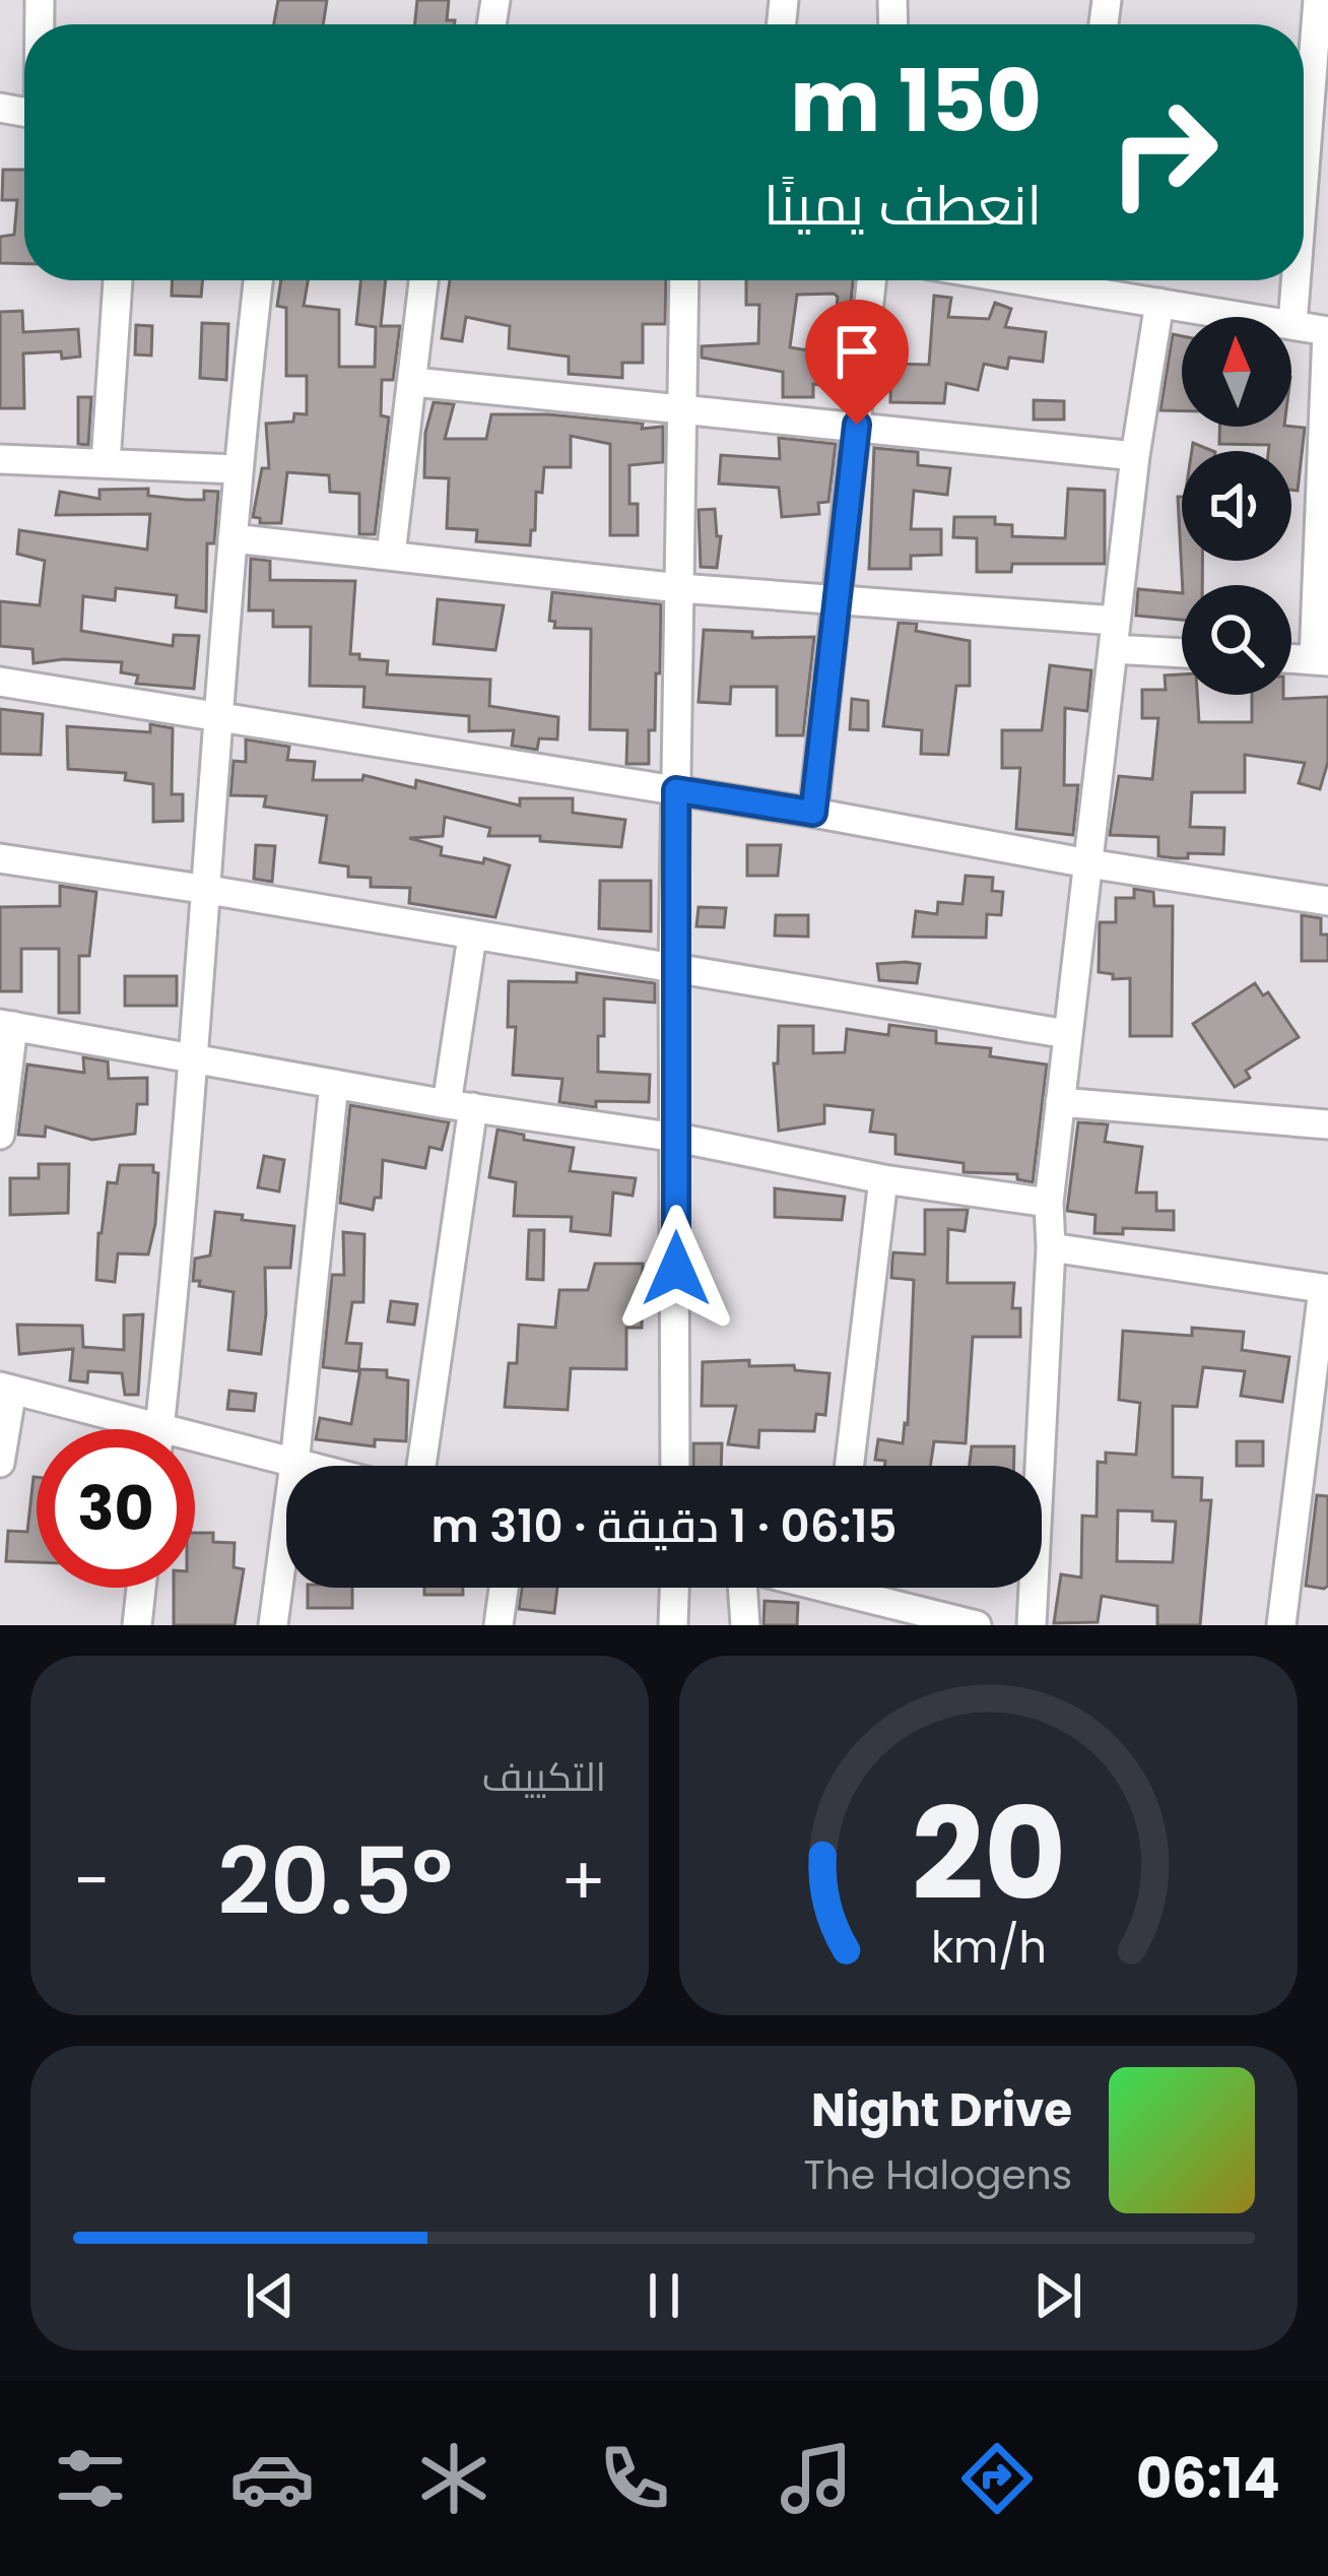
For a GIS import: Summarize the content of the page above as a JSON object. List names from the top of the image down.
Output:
{
  "north": "top",
  "page": {
    "turn": ["150 m", "انعطف يمينًا"],
    "limit": "30",
    "trip": "06:15 · 1 دقيقة · 310 m",
    "tile": "التكييف",
    "heat": ["−", "20.5°", "+"],
    "song": ["Night Drive", "The Halogens"],
    "tabs": "06:14",
    "gauge": ["20", "km/h"]
  }
}
